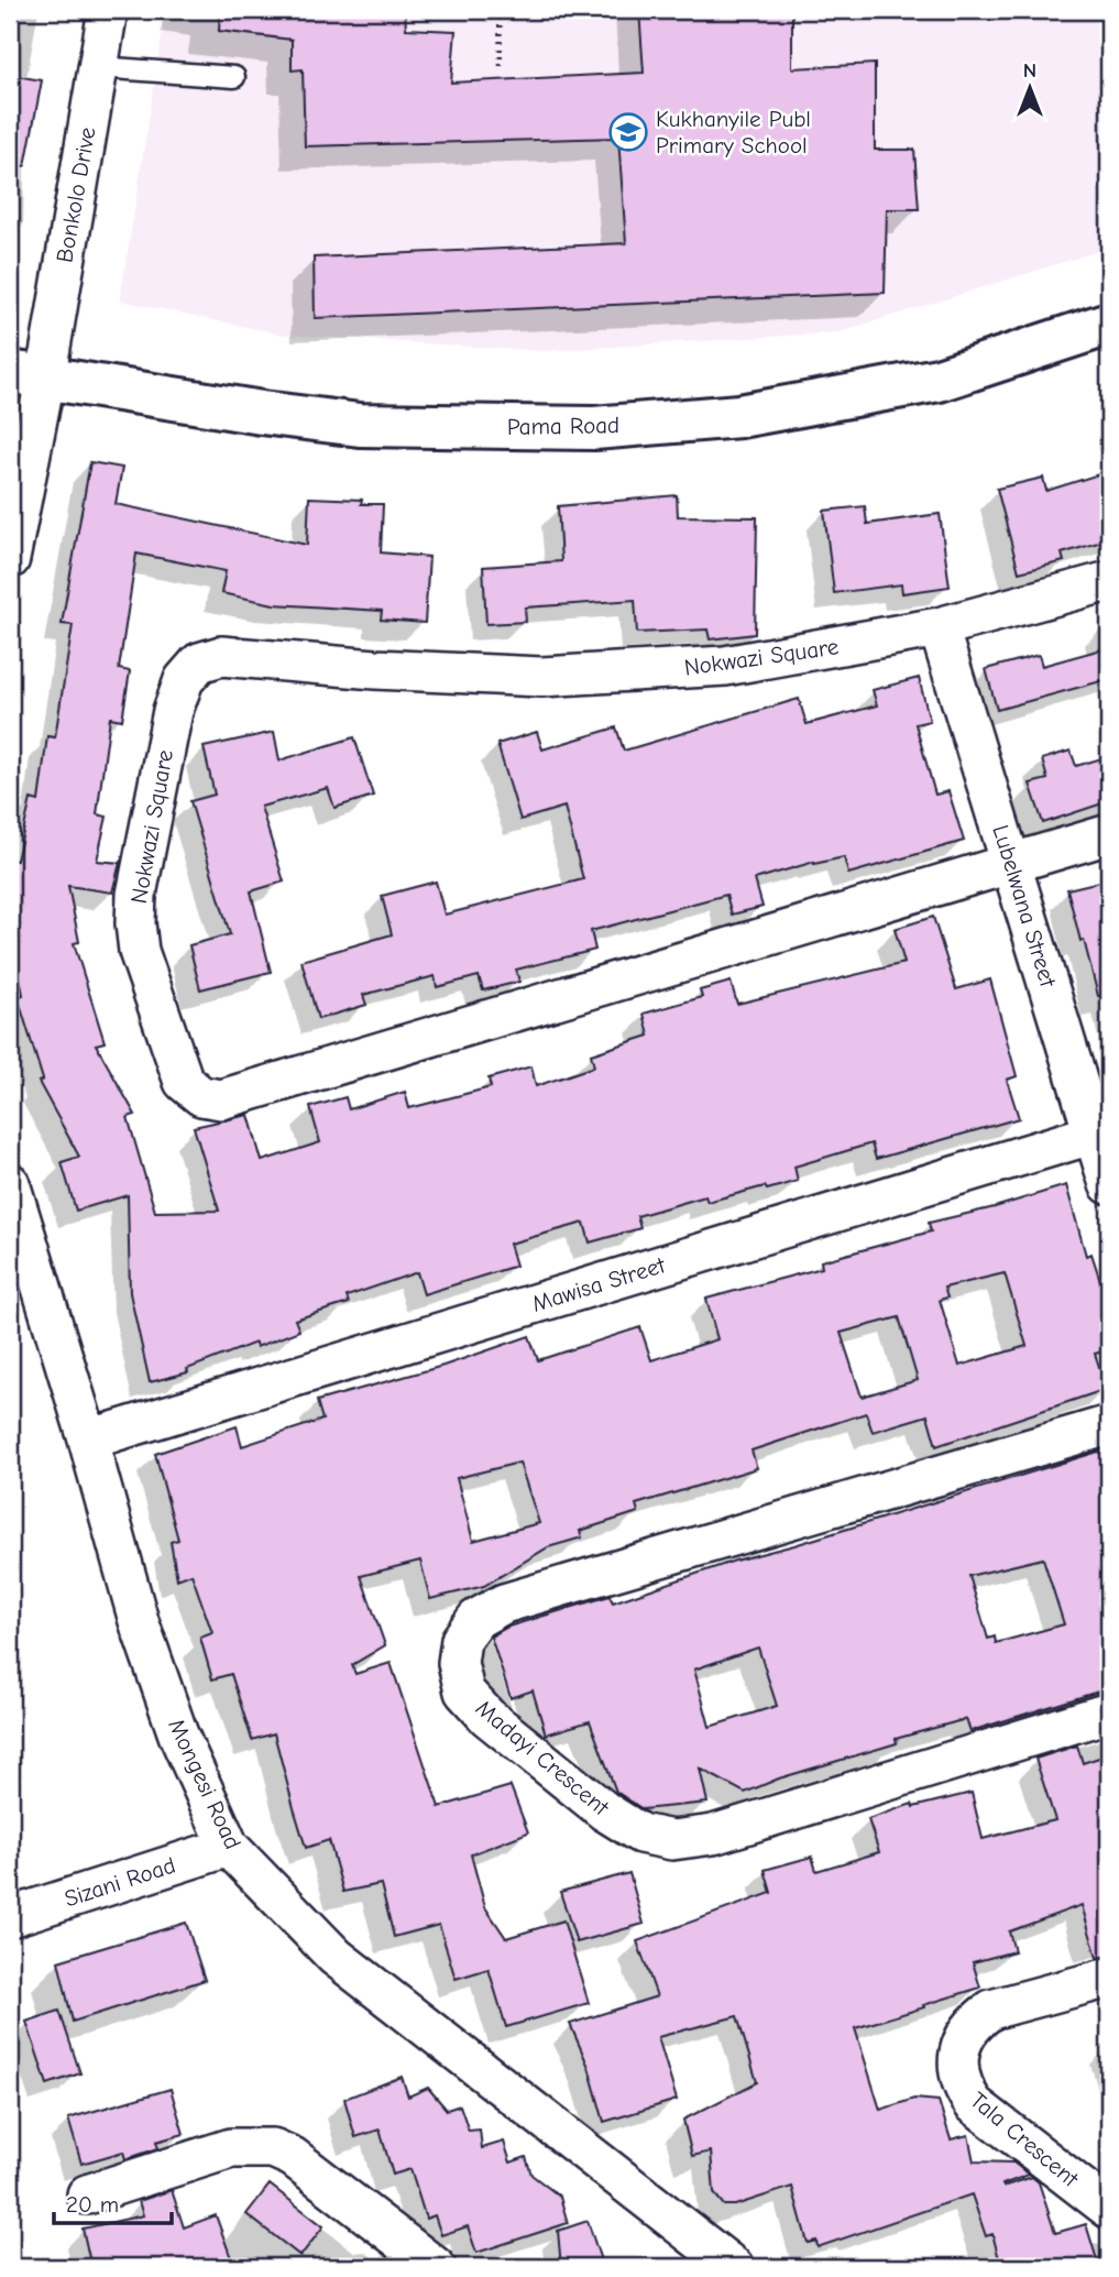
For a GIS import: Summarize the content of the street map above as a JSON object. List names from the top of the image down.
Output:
{
  "streets": {
    "street": [
      "Bonkolo Drive",
      "Pama Road",
      "Nokwazi Square",
      "Lubelwana Street",
      "Mawisa Street",
      "Madayi Crescent",
      "Mongesi Road",
      "Sizani Road",
      "Tala Crescent"
    ]
  },
  "crossings": [
    ["Bonkolo Drive", "Pama Road"],
    ["Nokwazi Square", "Lubelwana Street"],
    ["Lubelwana Street", "Mawisa Street"],
    ["Mawisa Street", "Mongesi Road"],
    ["Mongesi Road", "Sizani Road"]
  ],
  "places": {
    "school or university": ["Kukhanyile Publ Primary School"]
  },
  "scale_bar": "20 m",
  "north": "top"
}
